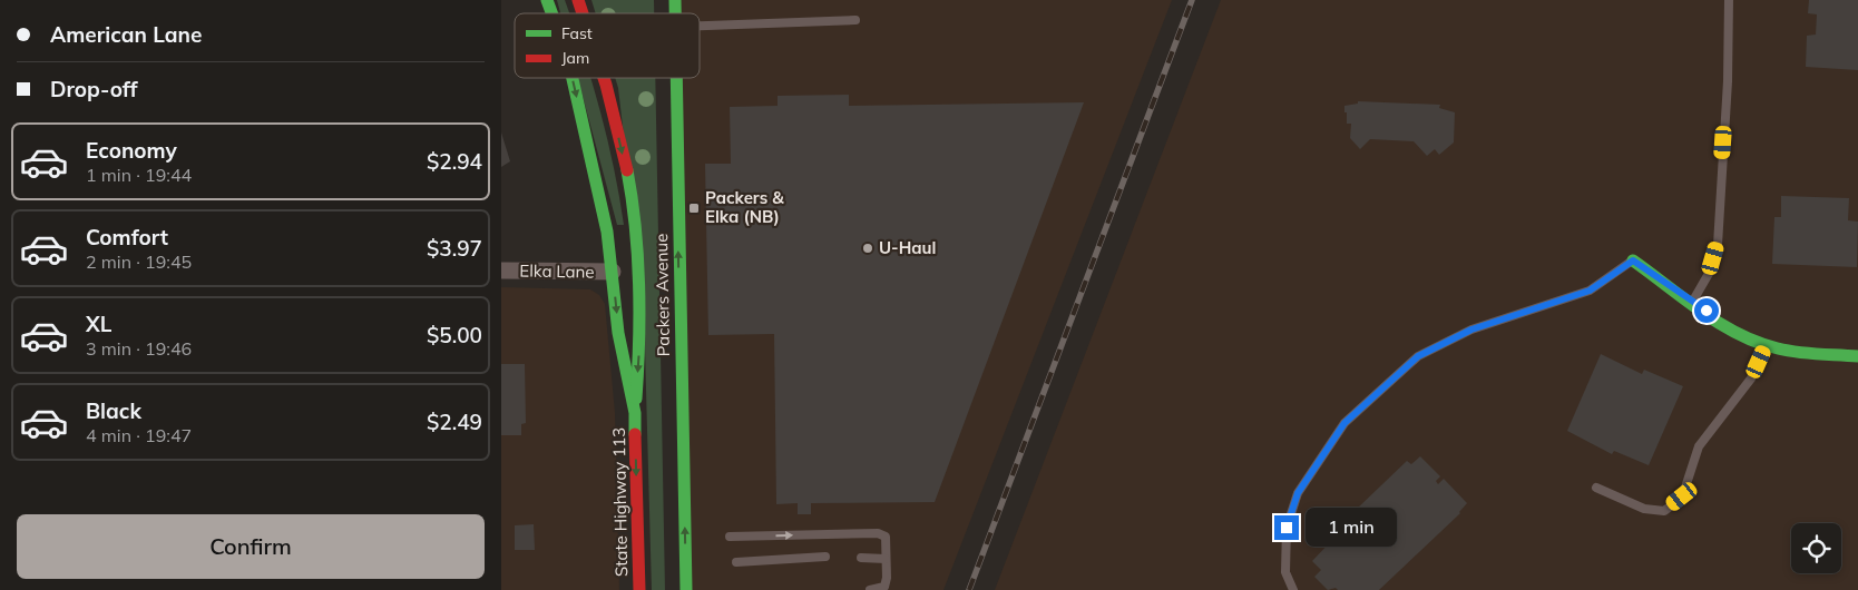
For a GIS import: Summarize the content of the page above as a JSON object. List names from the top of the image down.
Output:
{
  "streets": {
    "main road": ["Packers Avenue", "State Highway 113"],
    "street": ["Elka Lane"]
  },
  "crossings": [
    ["Packers Avenue", "State Highway 113"]
  ],
  "one_way": ["State Highway 113"],
  "places": {
    "transit": ["Packers & Elka (NB)"],
    "other": ["U-Haul"]
  },
  "legend": ["Fast", "Jam"],
  "page": {
    "banner": ["American Lane", "Drop-off"],
    "list": [
      {
        "name": "Economy",
        "note": "1 min · 19:44",
        "value": "$2.94"
      },
      {
        "name": "Comfort",
        "note": "2 min · 19:45",
        "value": "$3.97"
      },
      {
        "name": "XL",
        "note": "3 min · 19:46",
        "value": "$5.00"
      },
      {
        "name": "Black",
        "note": "4 min · 19:47",
        "value": "$2.49"
      }
    ],
    "buttons": "Confirm",
    "bubble": "1 min"
  }
}
